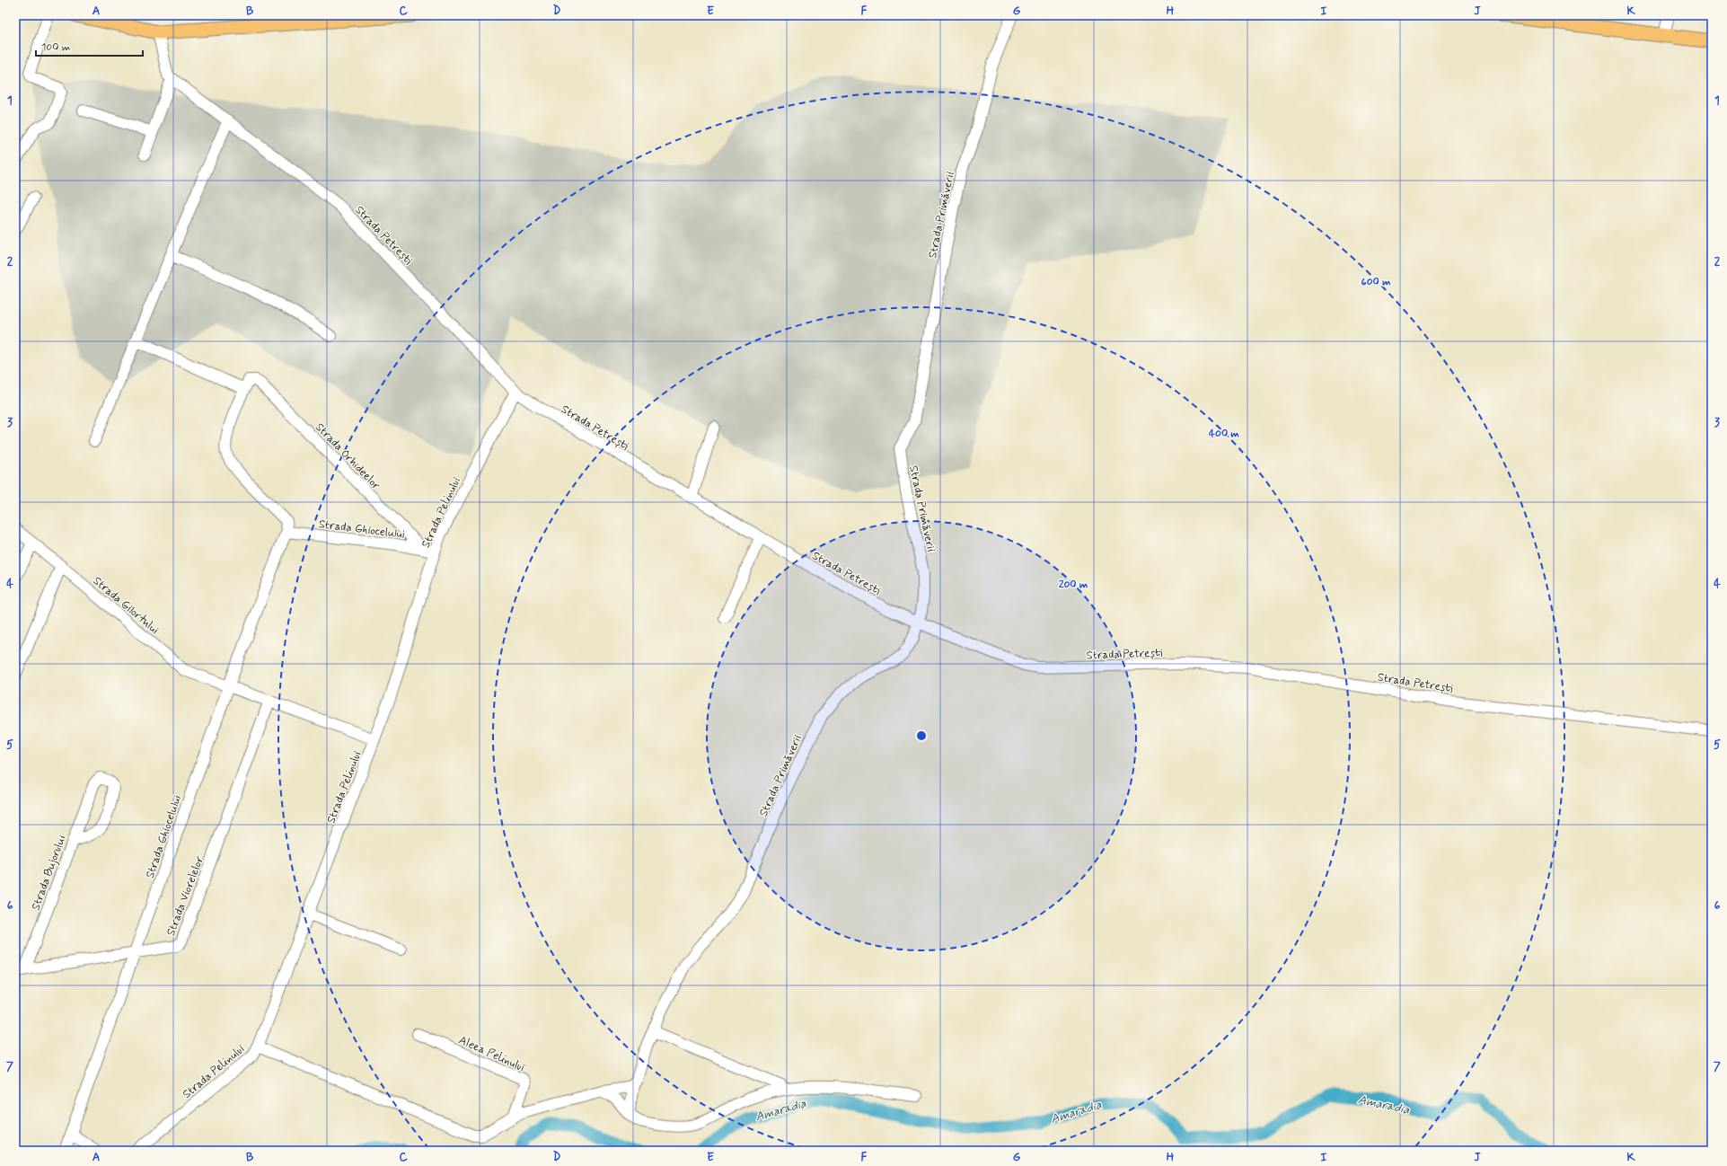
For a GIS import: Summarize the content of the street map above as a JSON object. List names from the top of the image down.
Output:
{
  "streets": {
    "street": [
      "Strada Primăverii",
      "Strada Petrești",
      "Strada Orhideelor",
      "Strada Pelinului",
      "Strada Ghiocelului",
      "Strada Gilortului",
      "Strada Bujorului",
      "Strada Viorelelor",
      "Aleea Pelinului"
    ]
  },
  "crossings": [
    ["Strada Primăverii", "Strada Petrești"],
    ["Strada Petrești", "Strada Pelinului"],
    ["Strada Orhideelor", "Strada Ghiocelului"],
    ["Strada Pelinului", "Strada Ghiocelului"],
    ["Strada Ghiocelului", "Strada Gilortului"],
    ["Strada Ghiocelului", "Strada Viorelelor"],
    ["Strada Bujorului", "Strada Viorelelor"]
  ],
  "water": ["Amaradia"],
  "scale_bar": "100 m",
  "grid": {
    "columns": [
      "A",
      "B",
      "C",
      "D",
      "E",
      "F",
      "G",
      "H",
      "I",
      "J",
      "K"
    ],
    "rows": [
      "1",
      "2",
      "3",
      "4",
      "5",
      "6",
      "7"
    ]
  },
  "rings": ["600 m", "400 m", "200 m"]
}
